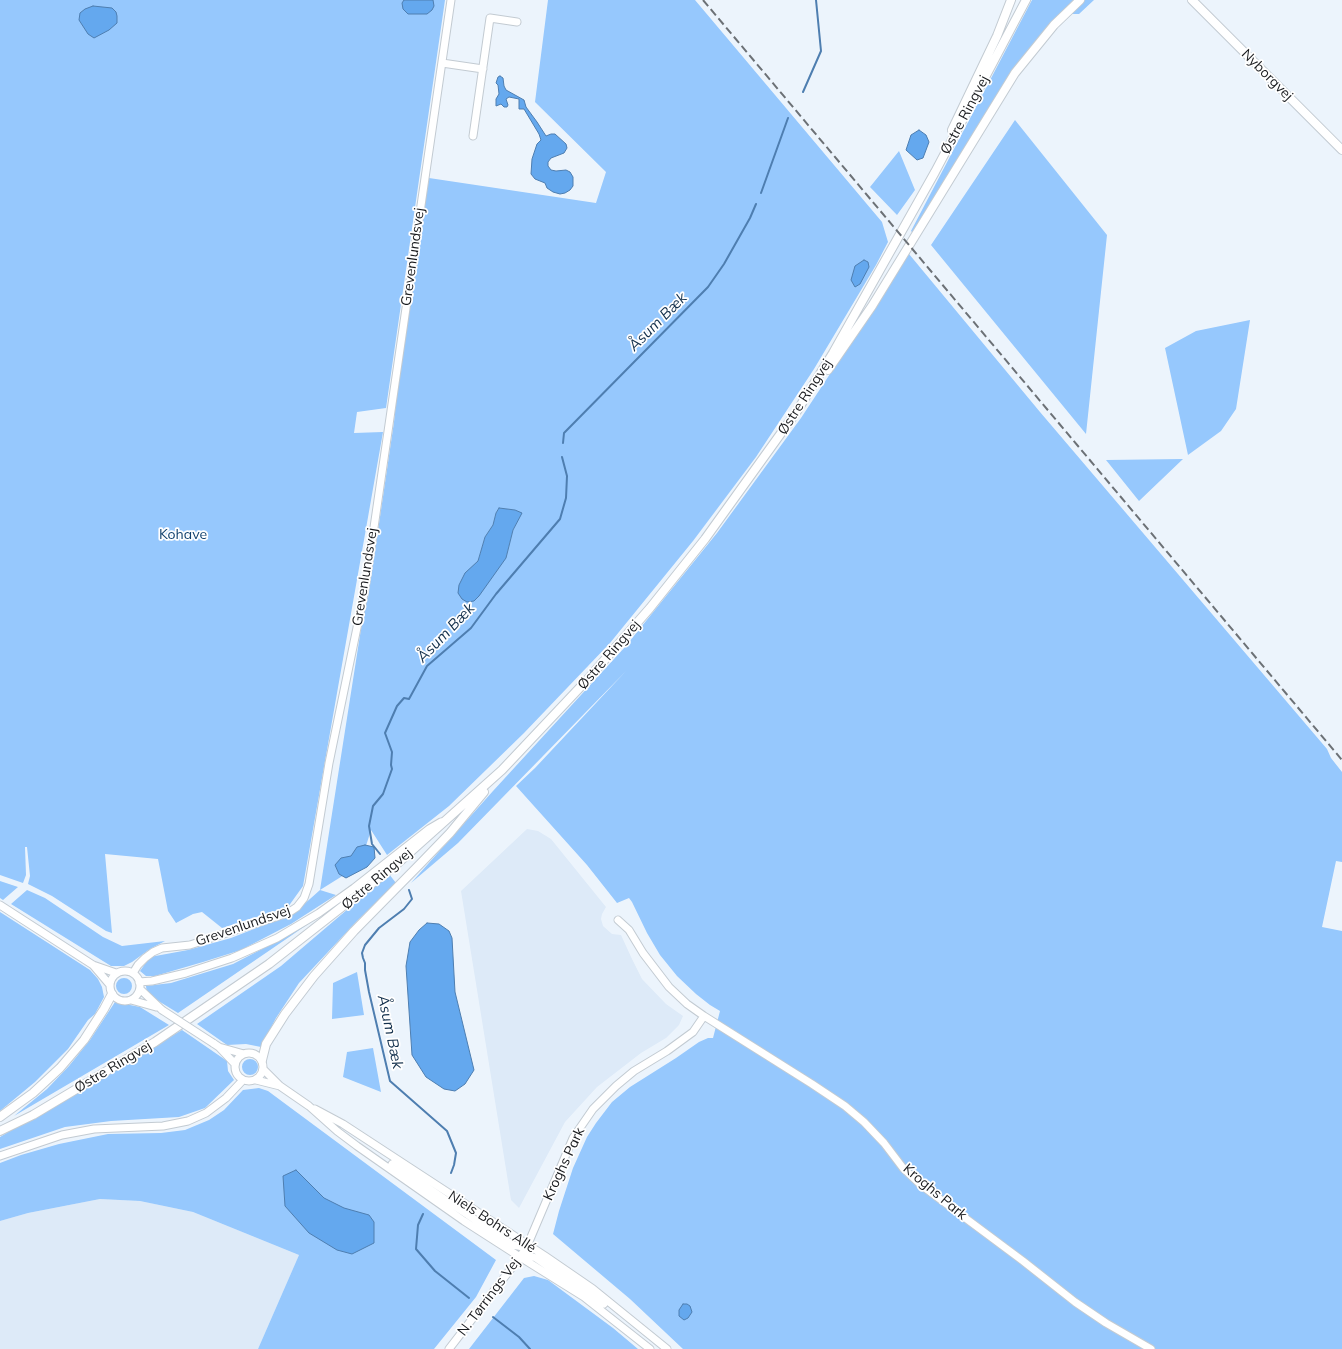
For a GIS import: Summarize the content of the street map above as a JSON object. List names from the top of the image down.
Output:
{
  "streets": {
    "main road": ["Nyborgvej", "Østre Ringvej"],
    "street": [
      "Grevenlundsvej",
      "Kroghs Park",
      "Niels Bohrs Allé",
      "N. Tørrings Vej"
    ]
  },
  "crossings": [
    ["Kroghs Park", "Niels Bohrs Allé"],
    ["Kroghs Park", "N. Tørrings Vej"],
    ["Niels Bohrs Allé", "N. Tørrings Vej"]
  ],
  "water": ["Åsum Bæk"],
  "parks": ["Kohave"]
}
